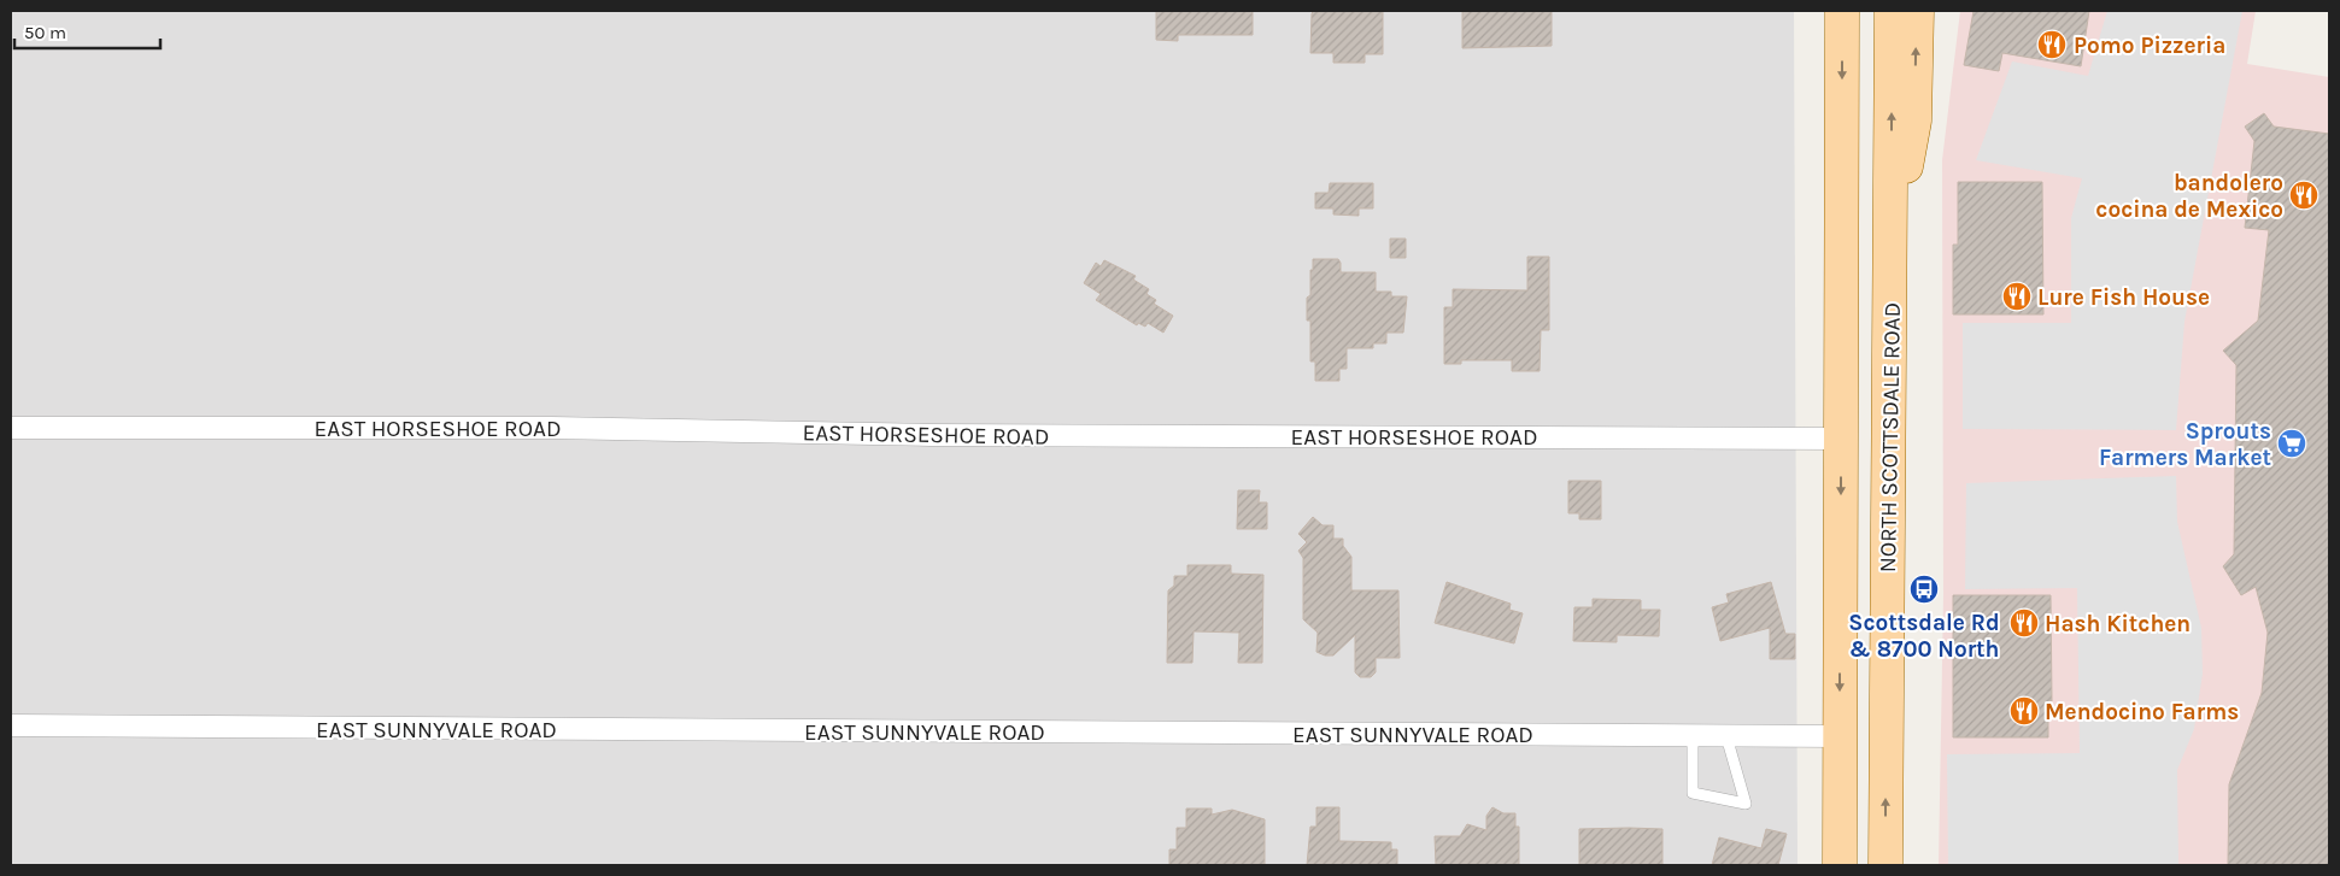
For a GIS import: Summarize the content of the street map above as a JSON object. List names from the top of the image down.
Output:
{
  "streets": {
    "main road": ["NORTH SCOTTSDALE ROAD"],
    "street": ["EAST HORSESHOE ROAD", "EAST SUNNYVALE ROAD"]
  },
  "crossings": [
    ["EAST HORSESHOE ROAD", "NORTH SCOTTSDALE ROAD"],
    ["NORTH SCOTTSDALE ROAD", "EAST SUNNYVALE ROAD"]
  ],
  "places": {
    "restaurant": [
      "Pomo Pizzeria",
      "bandolero cocina de Mexico",
      "Lure Fish House",
      "Hash Kitchen",
      "Mendocino Farms"
    ],
    "supermarket": ["Sprouts Farmers Market"],
    "bus stop": ["Scottsdale Rd & 8700 North"]
  },
  "scale_bar": "50 m"
}
